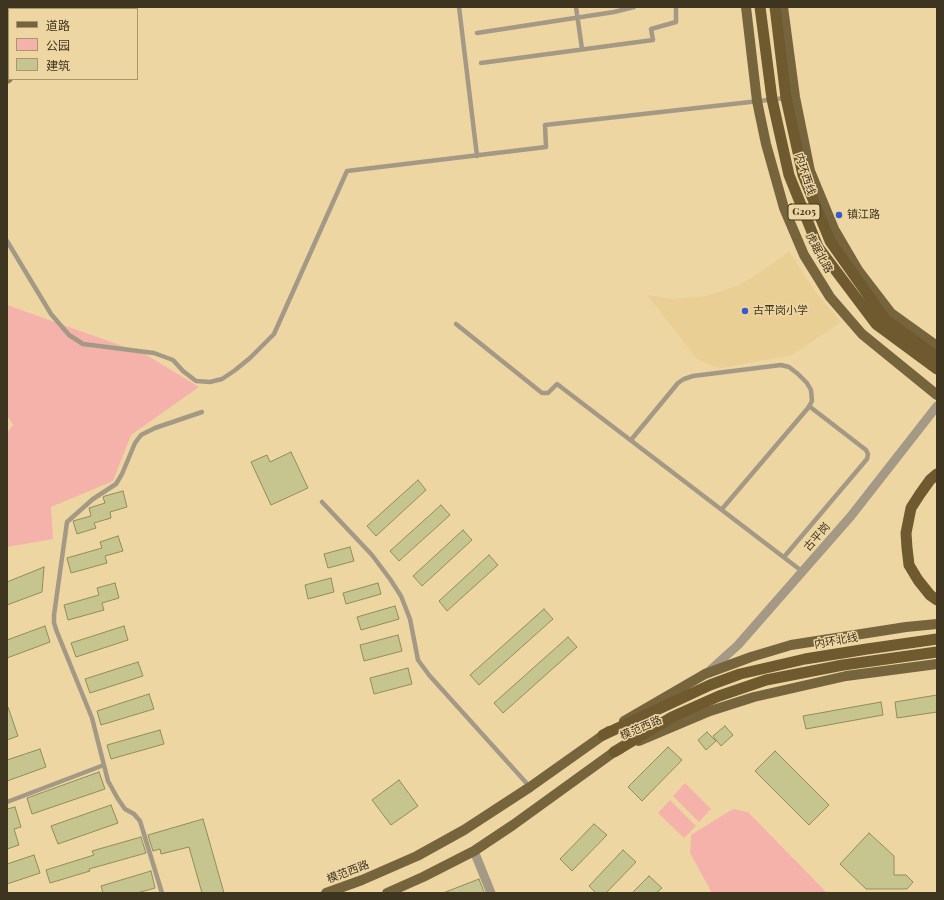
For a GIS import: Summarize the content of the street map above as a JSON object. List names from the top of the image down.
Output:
{
  "streets": {
    "highway": ["内环西线", "G205", "内环北线"],
    "main road": ["虎踞北路", "模范西路"],
    "street": ["古平岗"]
  },
  "crossings": [
    ["古平岗", "模范西路"],
    ["内环北线", "模范西路"]
  ],
  "places": ["镇江路", "古平岗小学"],
  "legend": ["道路", "公园", "建筑"]
}
